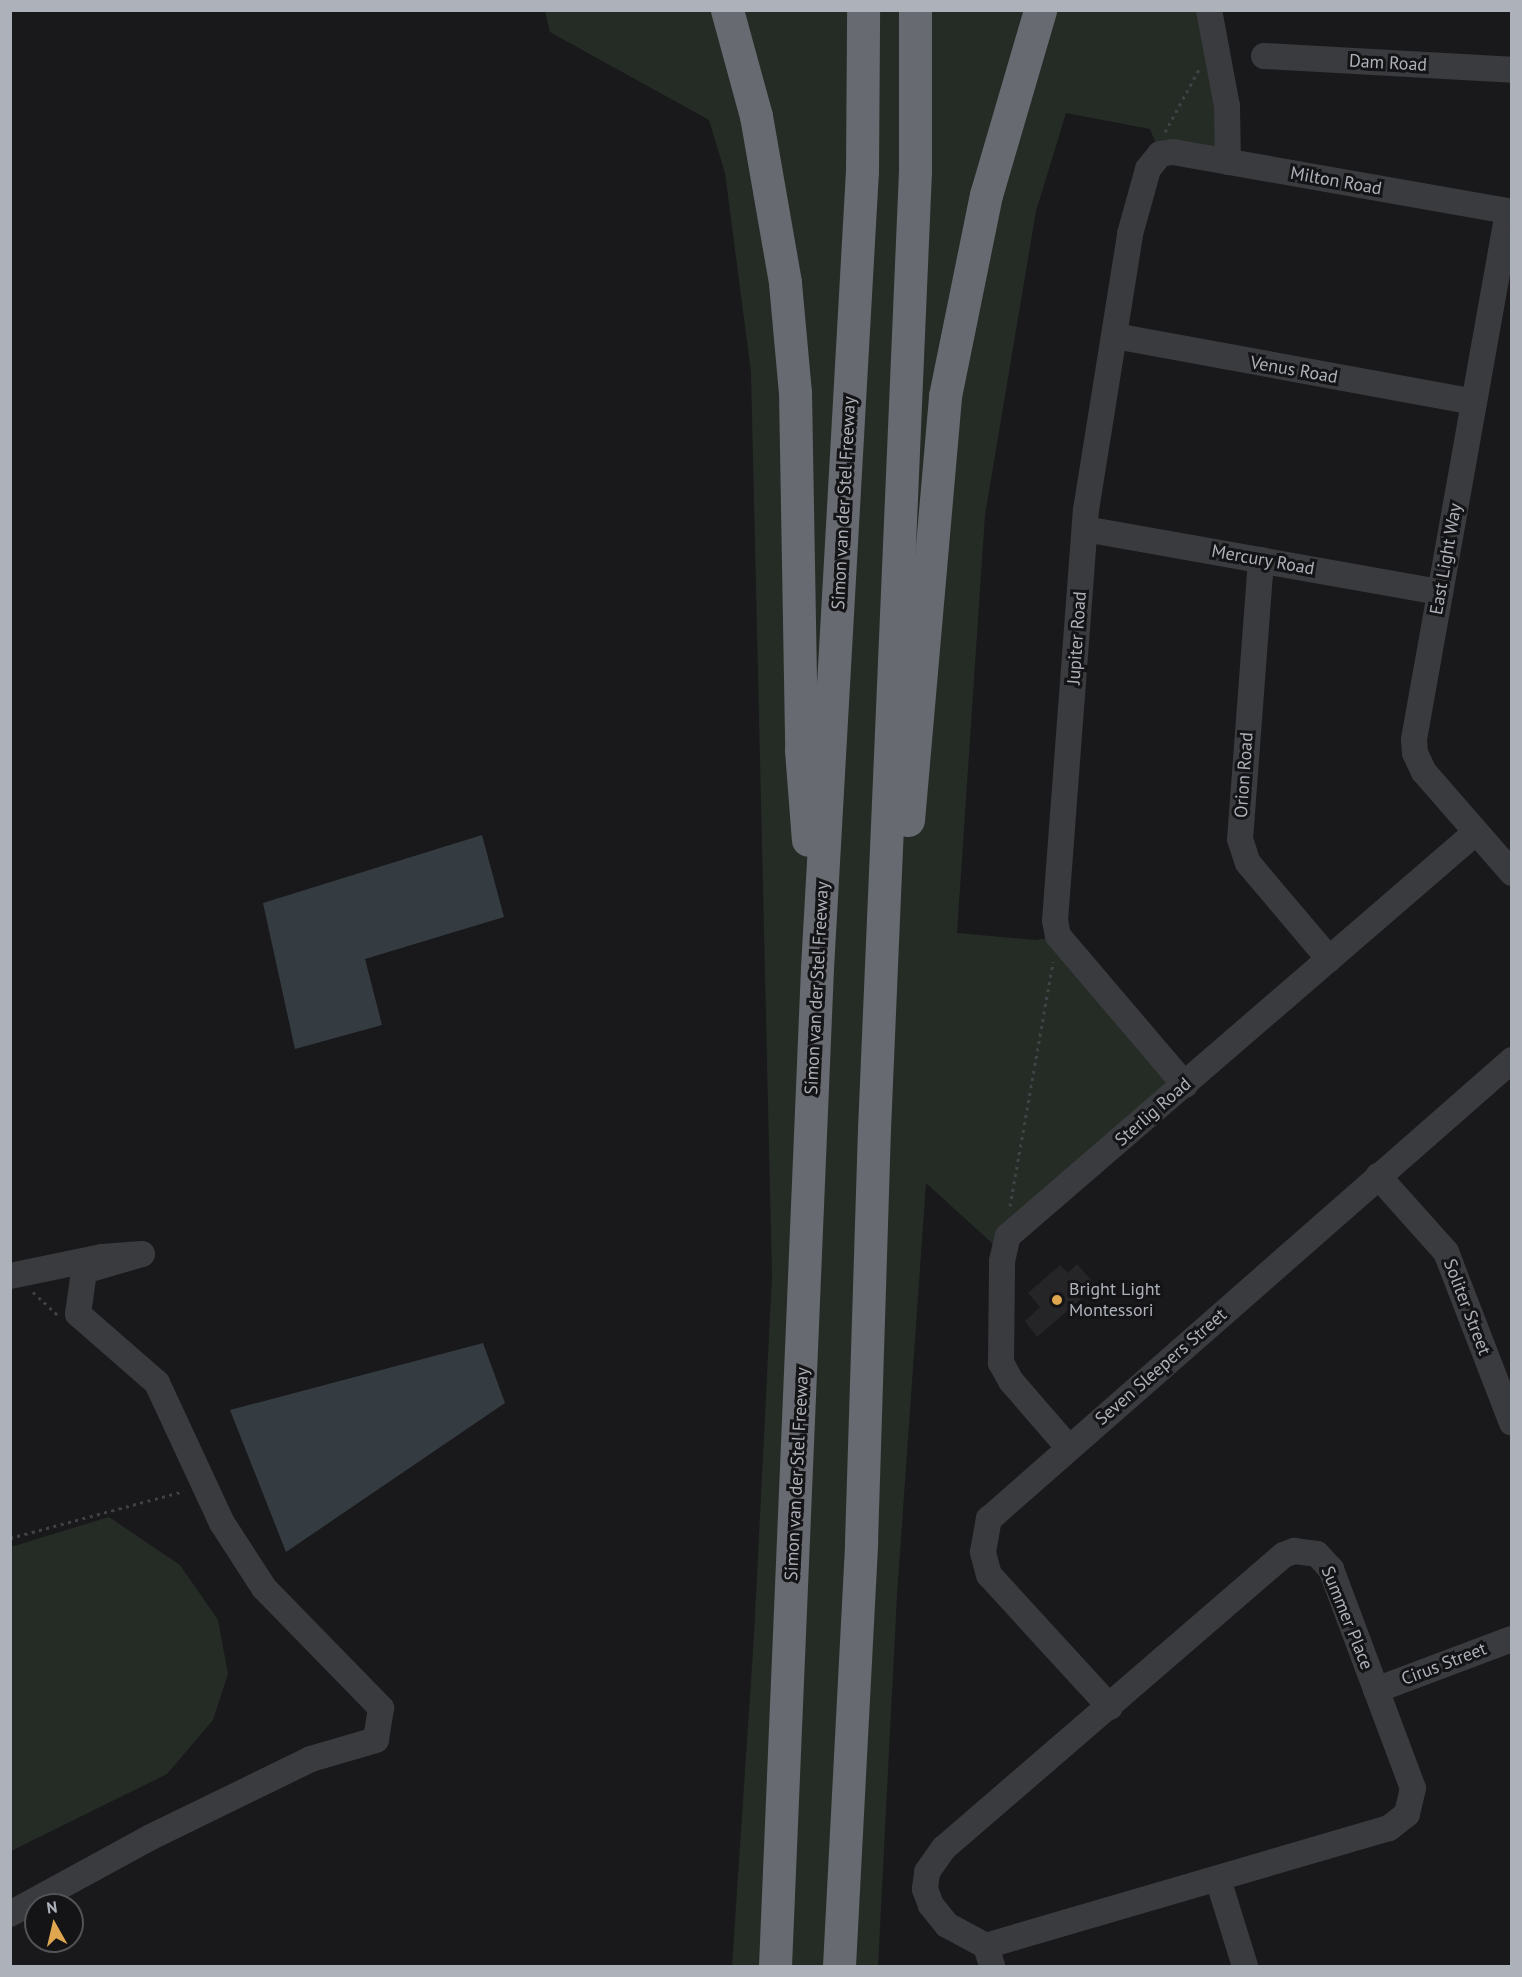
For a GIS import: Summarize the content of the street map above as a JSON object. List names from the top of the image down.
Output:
{
  "streets": {
    "highway": ["Simon van der Stel Freeway"],
    "street": [
      "Dam Road",
      "Milton Road",
      "Venus Road",
      "East Light Way",
      "Mercury Road",
      "Jupiter Road",
      "Orion Road",
      "Sterlig Road",
      "Soliter Street",
      "Seven Sleepers Street",
      "Summer Place",
      "Cirus Street"
    ]
  },
  "crossings": [
    ["Milton Road", "East Light Way"],
    ["Milton Road", "Jupiter Road"],
    ["Venus Road", "East Light Way"],
    ["Venus Road", "Jupiter Road"],
    ["East Light Way", "Mercury Road"],
    ["East Light Way", "Sterlig Road"],
    ["Mercury Road", "Jupiter Road"],
    ["Mercury Road", "Orion Road"],
    ["Orion Road", "Sterlig Road"],
    ["Sterlig Road", "Seven Sleepers Street"],
    ["Soliter Street", "Seven Sleepers Street"],
    ["Seven Sleepers Street", "Summer Place"],
    ["Summer Place", "Cirus Street"]
  ],
  "places": ["Bright Light Montessori"],
  "north": "top"
}
